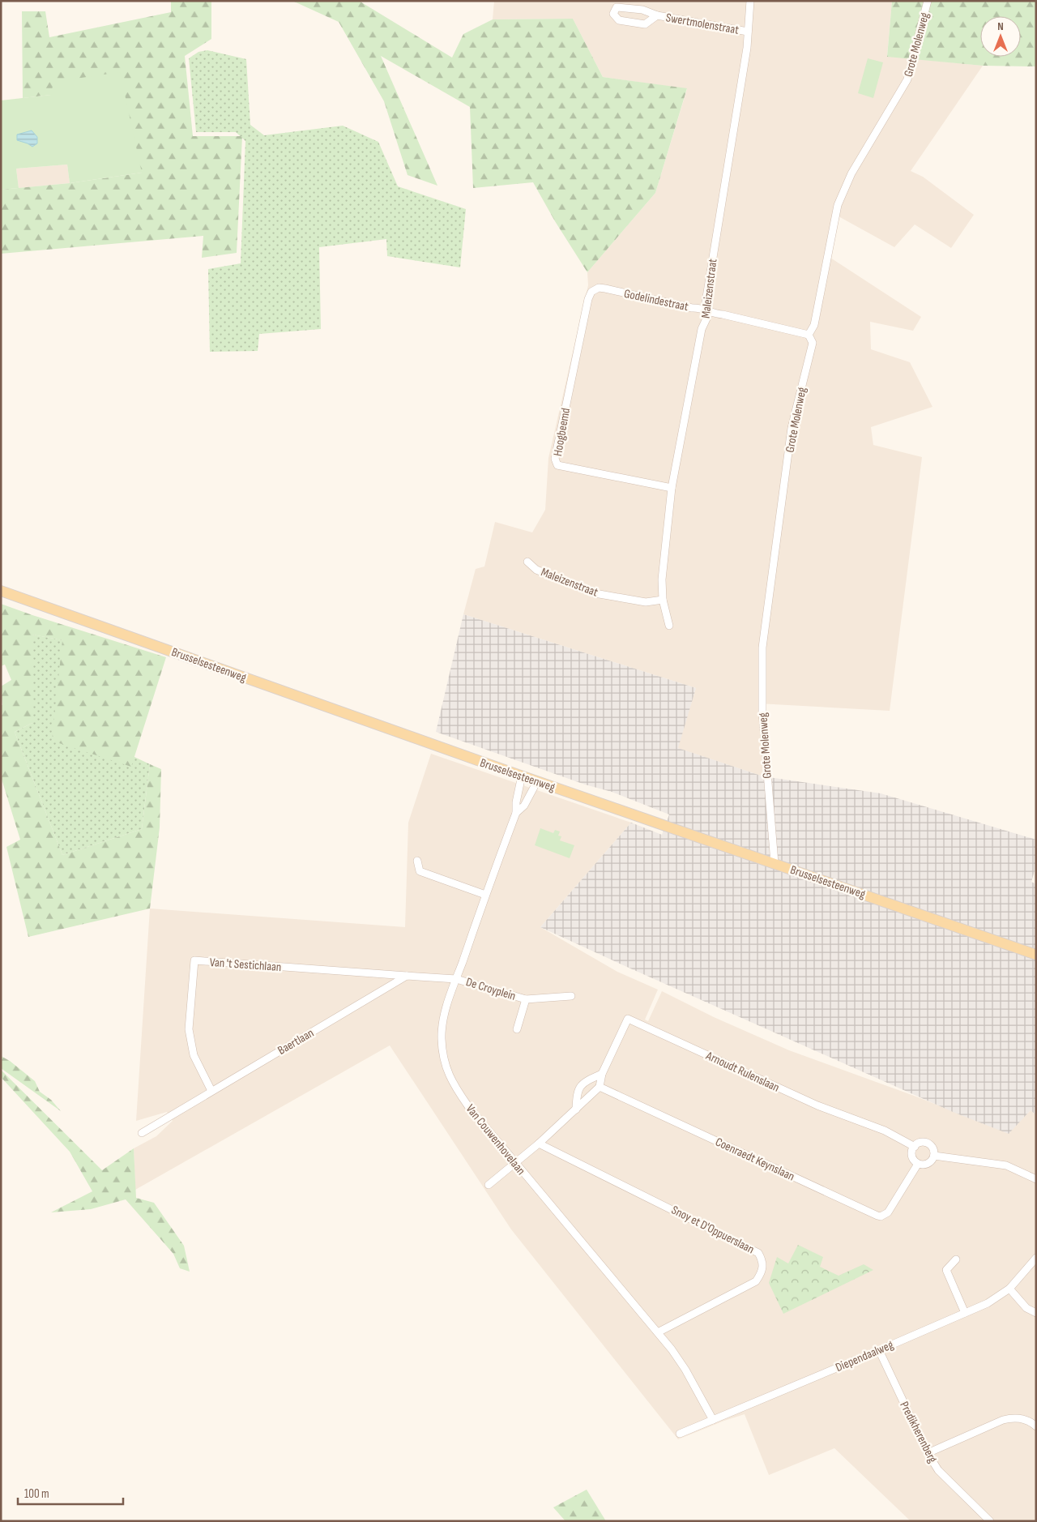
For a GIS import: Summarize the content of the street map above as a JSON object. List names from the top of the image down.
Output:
{
  "streets": {
    "main road": ["Brusselsesteenweg"],
    "street": [
      "Swertmolenstraat",
      "Grote Molenweg",
      "Maleizenstraat",
      "Godelindestraat",
      "Hoogbeemd",
      "Van 't Sestichlaan",
      "De Croyplein",
      "Baertlaan",
      "Arnoudt Rulenslaan",
      "Van Couwenhovelaan",
      "Coenraedt Keynslaan",
      "Snoy et D'Oppuerslaan",
      "Diependaalweg",
      "Predikherenberg"
    ]
  },
  "crossings": [
    ["Swertmolenstraat", "Maleizenstraat"],
    ["Grote Molenweg", "Godelindestraat"],
    ["Grote Molenweg", "Brusselsesteenweg"],
    ["Maleizenstraat", "Godelindestraat"],
    ["Maleizenstraat", "Hoogbeemd"],
    ["Godelindestraat", "Hoogbeemd"],
    ["Brusselsesteenweg", "Van Couwenhovelaan"],
    ["Van 't Sestichlaan", "Baertlaan"],
    ["De Croyplein", "Van Couwenhovelaan"],
    ["Arnoudt Rulenslaan", "Coenraedt Keynslaan"],
    ["Van Couwenhovelaan", "Snoy et D'Oppuerslaan"],
    ["Van Couwenhovelaan", "Diependaalweg"],
    ["Diependaalweg", "Predikherenberg"]
  ],
  "scale_bar": "100 m",
  "north": "top"
}
